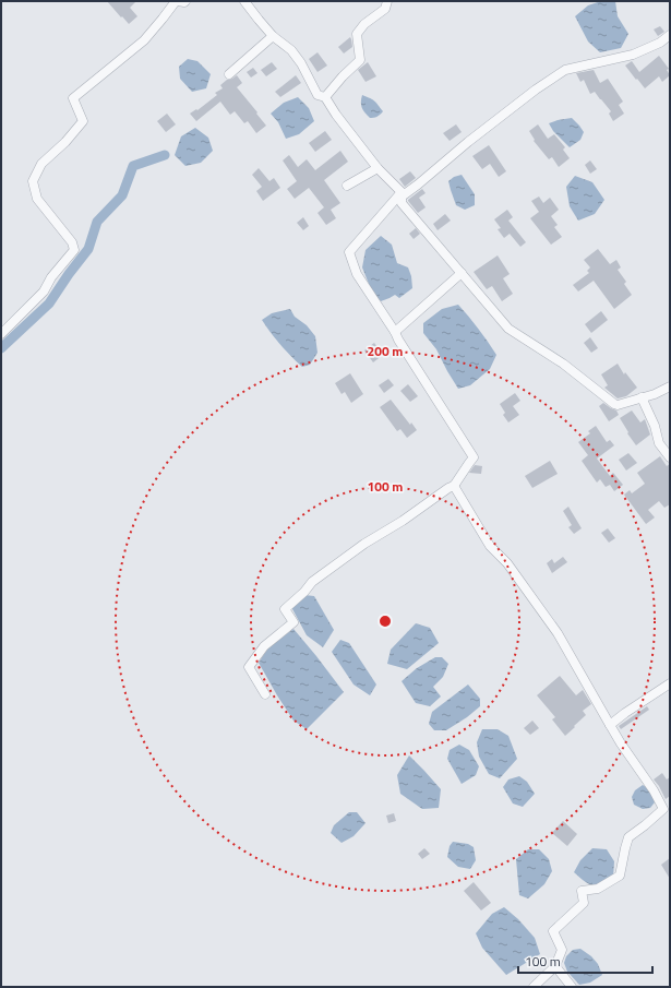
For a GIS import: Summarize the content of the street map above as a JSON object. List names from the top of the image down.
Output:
{
  "scale_bar": "100 m",
  "rings": ["200 m", "100 m"]
}
